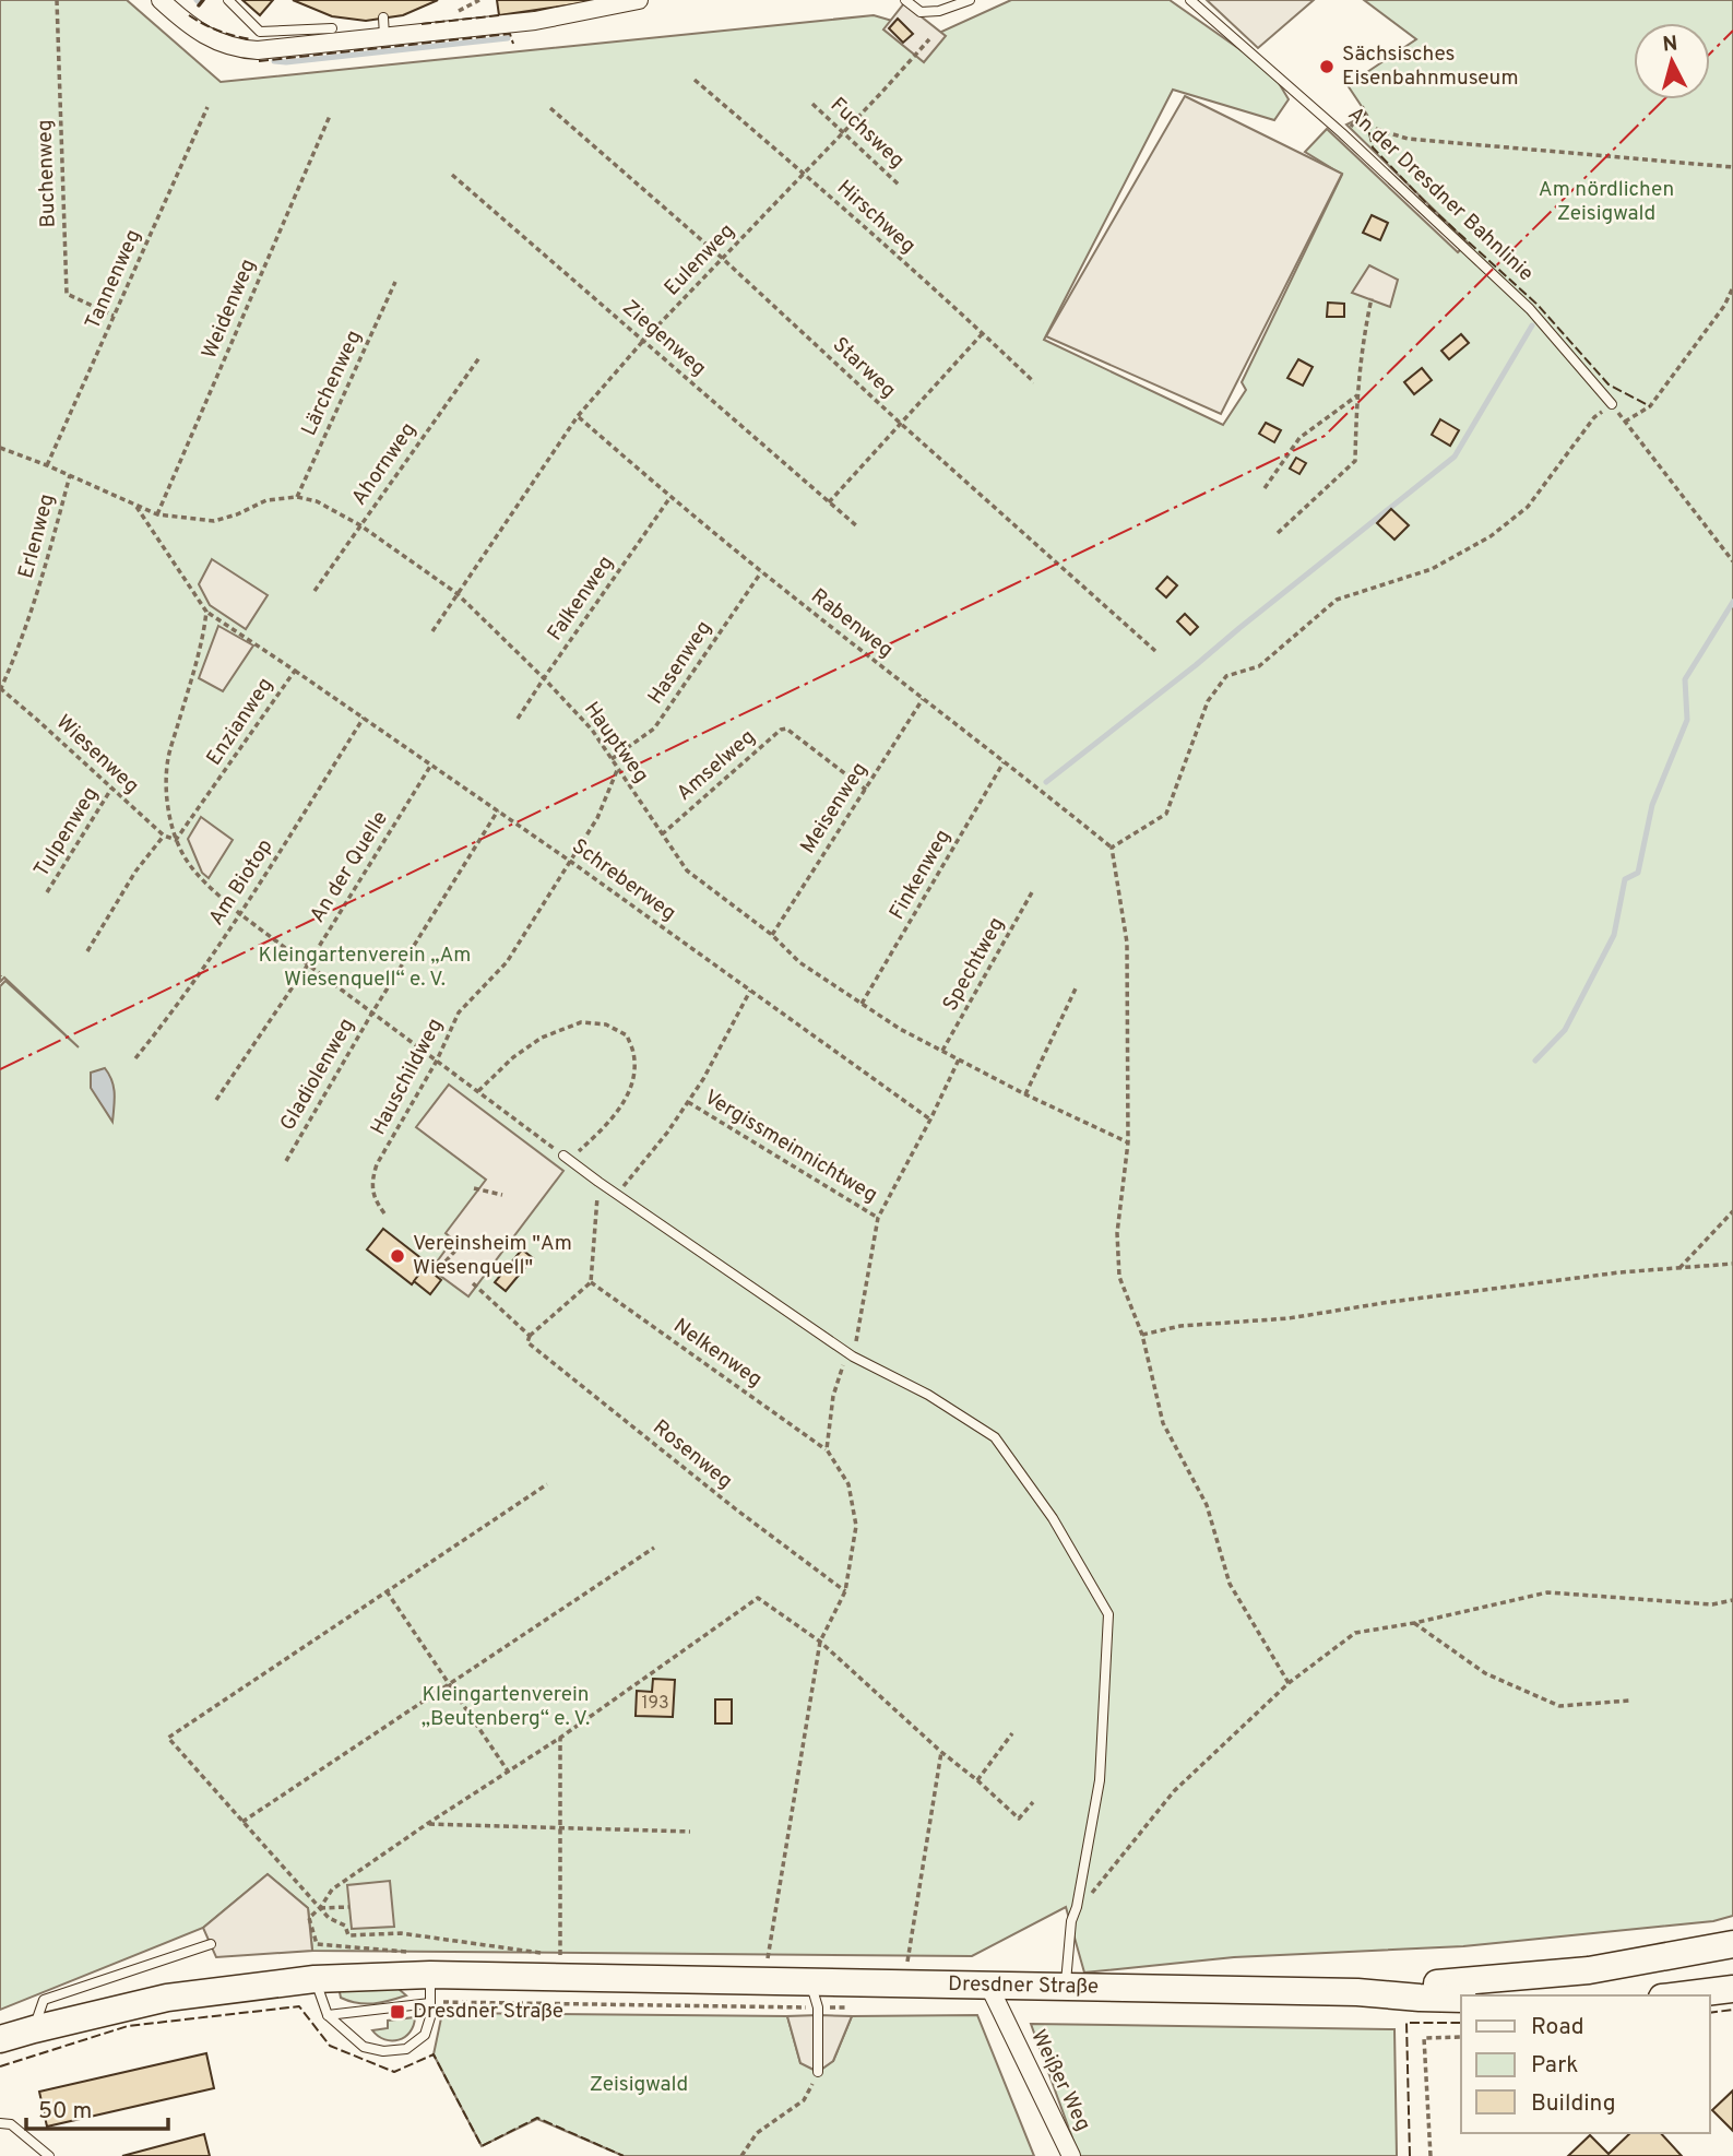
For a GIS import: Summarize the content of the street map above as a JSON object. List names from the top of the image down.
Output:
{
  "streets": {
    "main road": ["Dresdner Straße"],
    "street": ["Weißer Weg"],
    "lane": ["An der Dresdner Bahnlinie"],
    "path": [
      "Fuchsweg",
      "Buchenweg",
      "Hirschweg",
      "Eulenweg",
      "Tannenweg",
      "Weidenweg",
      "Ziegenweg",
      "Starweg",
      "Lärchenweg",
      "Ahornweg",
      "Erlenweg",
      "Falkenweg",
      "Rabenweg",
      "Hasenweg",
      "Enzianweg",
      "Hauptweg",
      "Wiesenweg",
      "Amselweg",
      "Meisenweg",
      "Tulpenweg",
      "An der Quelle",
      "Finkenweg",
      "Schreberweg",
      "Am Biotop",
      "Spechtweg",
      "Gladiolenweg",
      "Hauschildweg",
      "Vergissmeinnichtweg",
      "Nelkenweg",
      "Rosenweg"
    ]
  },
  "crossings": [
    ["Fuchsweg", "Eulenweg"],
    ["Buchenweg", "Tannenweg"],
    ["Hirschweg", "Eulenweg"],
    ["Eulenweg", "Ziegenweg"],
    ["Eulenweg", "Starweg"],
    ["Eulenweg", "Rabenweg"],
    ["Eulenweg", "Hauptweg"],
    ["Lärchenweg", "Hauptweg"],
    ["Ahornweg", "Hauptweg"],
    ["Erlenweg", "Wiesenweg"],
    ["Falkenweg", "Rabenweg"],
    ["Falkenweg", "Hauptweg"],
    ["Rabenweg", "Hasenweg"],
    ["Rabenweg", "Meisenweg"],
    ["Rabenweg", "Finkenweg"],
    ["Hasenweg", "Hauptweg"],
    ["Enzianweg", "Wiesenweg"],
    ["Enzianweg", "Schreberweg"],
    ["Hauptweg", "Amselweg"],
    ["Hauptweg", "Meisenweg"],
    ["Hauptweg", "Finkenweg"],
    ["Hauptweg", "Spechtweg"],
    ["Hauptweg", "Hauschildweg"],
    ["Wiesenweg", "Tulpenweg"],
    ["Amselweg", "Meisenweg"],
    ["An der Quelle", "Schreberweg"],
    ["Schreberweg", "Am Biotop"],
    ["Schreberweg", "Gladiolenweg"],
    ["Schreberweg", "Hauschildweg"],
    ["Dresdner Straße", "Weißer Weg"]
  ],
  "parks": [
    "Am nördlichen Zeisigwald",
    "Kleingartenverein „Am Wiesenquell“ e. V.",
    "Kleingartenverein „Beutenberg“ e. V.",
    "Zeisigwald"
  ],
  "places": {
    "other": ["Sächsisches Eisenbahnmuseum", "Vereinsheim \"Am Wiesenquell\""],
    "transit": ["Dresdner Straße"]
  },
  "house_numbers": ["193"],
  "legend": ["Road", "Park", "Building"],
  "scale_bar": "50 m",
  "north": "top"
}
